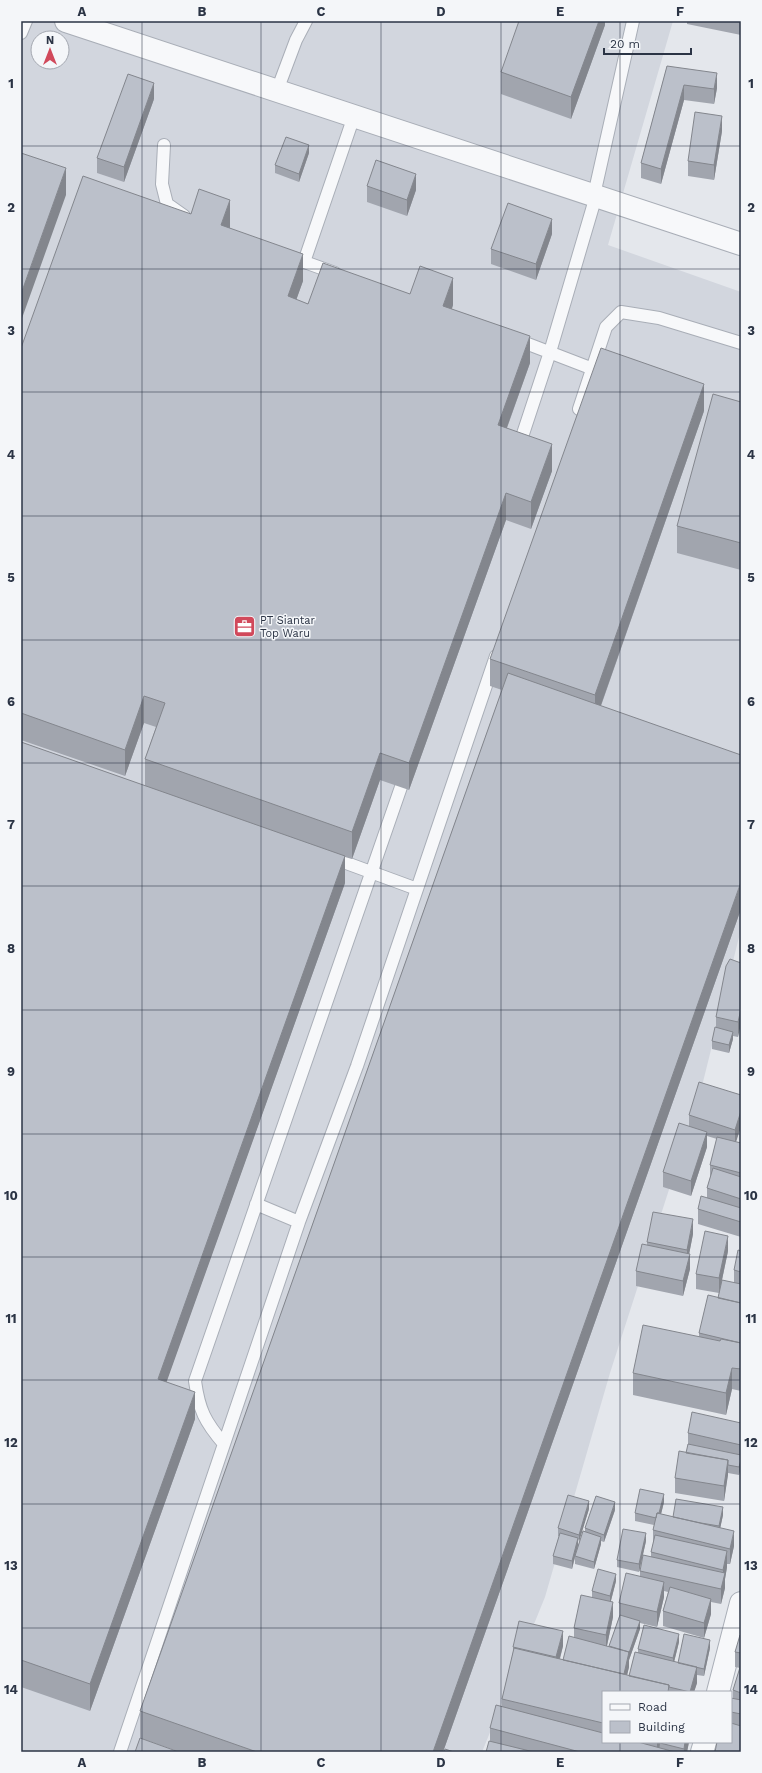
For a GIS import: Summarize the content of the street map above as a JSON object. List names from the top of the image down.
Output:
{
  "places": {
    "office": ["PT Siantar Top Waru"]
  },
  "legend": ["Road", "Building"],
  "scale_bar": "20 m",
  "north": "top",
  "grid": {
    "columns": [
      "A",
      "B",
      "C",
      "D",
      "E",
      "F"
    ],
    "rows": [
      "1",
      "2",
      "3",
      "4",
      "5",
      "6",
      "7",
      "8",
      "9",
      "10",
      "11",
      "12",
      "13",
      "14"
    ]
  }
}
